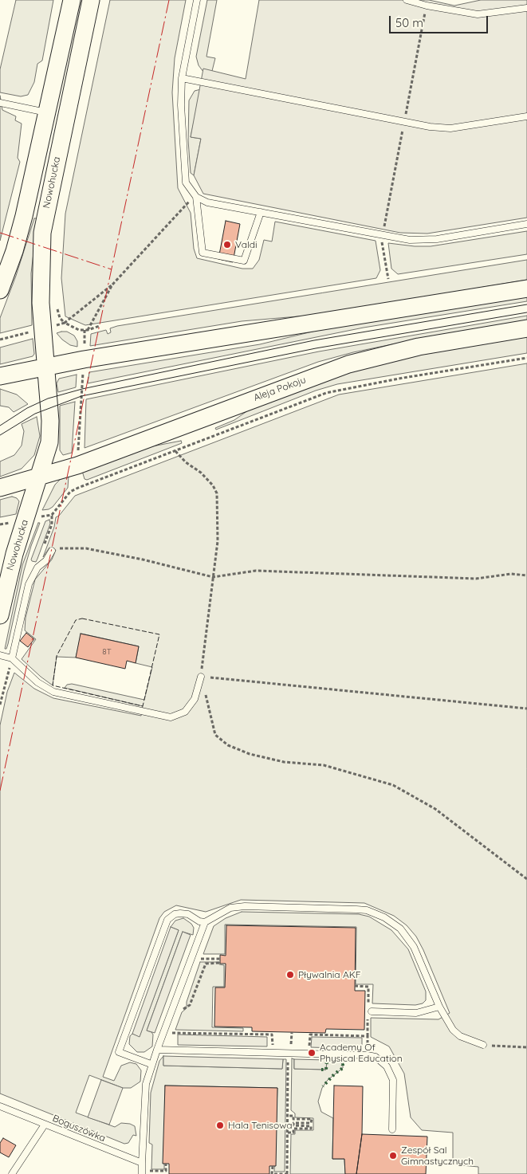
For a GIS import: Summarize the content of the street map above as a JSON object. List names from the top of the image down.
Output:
{
  "streets": {
    "main road": ["Nowohucka", "Aleja Pokoju"],
    "lane": ["Boguszówka"]
  },
  "crossings": [
    ["Nowohucka", "Aleja Pokoju"]
  ],
  "places": [
    "Valdi",
    "Pływalnia AKF",
    "Academy Of Physical Education",
    "Hala Tenisowa",
    "Zespół Sal Gimnastycznych"
  ],
  "house_numbers": ["8T"],
  "scale_bar": "50 m"
}
